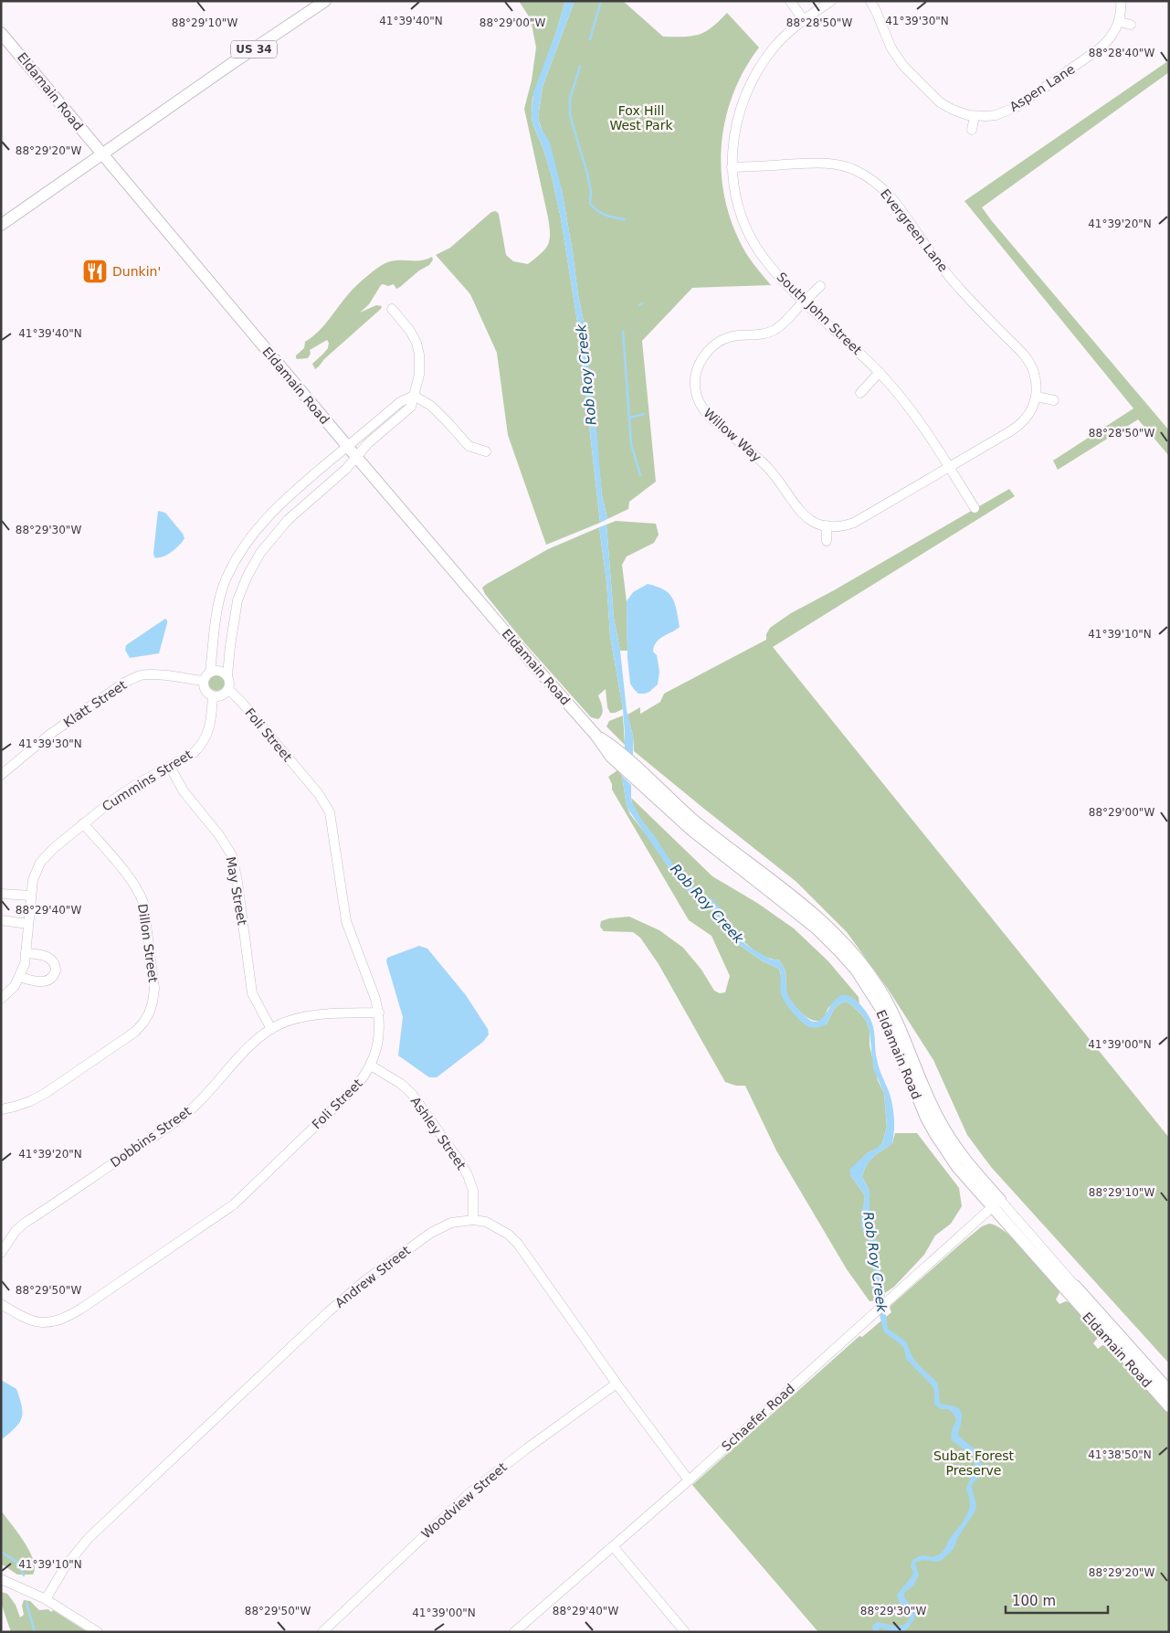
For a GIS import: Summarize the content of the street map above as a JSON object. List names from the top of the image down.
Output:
{
  "streets": {
    "main road": ["US 34", "Eldamain Road"],
    "street": [
      "Aspen Lane",
      "Evergreen Lane",
      "South John Street",
      "Willow Way",
      "Klatt Street",
      "Foli Street",
      "Cummins Street",
      "May Street",
      "Dillon Street",
      "Ashley Street",
      "Dobbins Street",
      "Andrew Street",
      "Schaefer Road",
      "Woodview Street"
    ]
  },
  "crossings": [
    ["US 34", "Eldamain Road"],
    ["Eldamain Road", "Schaefer Road"],
    ["Evergreen Lane", "South John Street"],
    ["South John Street", "Willow Way"],
    ["Klatt Street", "Foli Street"],
    ["Klatt Street", "Cummins Street"],
    ["Foli Street", "Cummins Street"],
    ["Foli Street", "Ashley Street"],
    ["Foli Street", "Dobbins Street"],
    ["Cummins Street", "May Street"],
    ["Cummins Street", "Dillon Street"],
    ["May Street", "Dobbins Street"],
    ["Ashley Street", "Andrew Street"],
    ["Andrew Street", "Schaefer Road"],
    ["Andrew Street", "Woodview Street"]
  ],
  "water": ["Rob Roy Creek"],
  "parks": ["Fox Hill West Park", "Subat Forest Preserve"],
  "places": {
    "restaurant": ["Dunkin'"]
  },
  "scale_bar": "100 m",
  "coordinates": [
    "41°39'40\"N",
    "41°39'30\"N",
    "88°29'10\"W",
    "88°29'00\"W",
    "88°28'50\"W",
    "88°28'40\"W",
    "88°29'20\"W",
    "41°39'20\"N",
    "88°29'30\"W",
    "41°39'10\"N",
    "88°29'40\"W",
    "41°39'00\"N",
    "88°29'50\"W",
    "41°38'50\"N"
  ]
}
